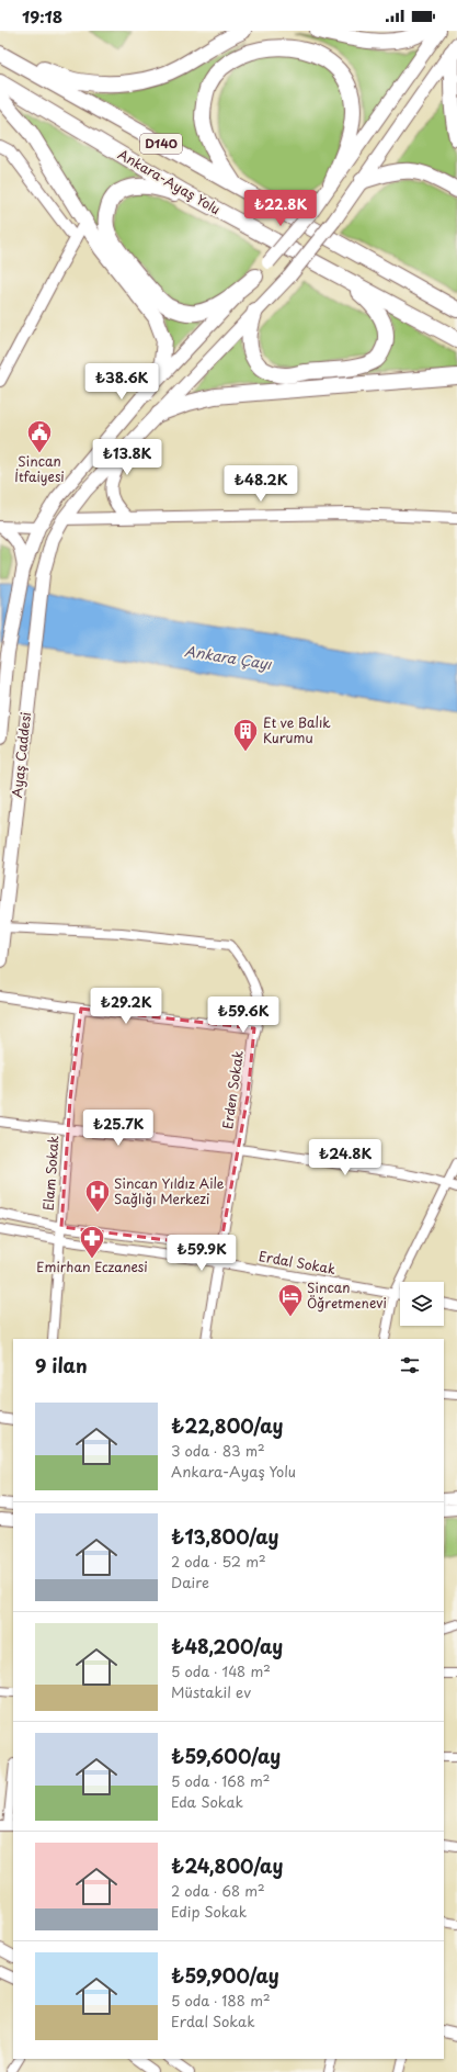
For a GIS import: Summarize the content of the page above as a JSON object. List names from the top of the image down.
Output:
{
  "streets": {
    "highway": ["D140", "Ankara-Ayaş Yolu"],
    "main road": ["Ayaş Caddesi"],
    "street": ["Erden Sokak", "Elam Sokak", "Erdal Sokak"]
  },
  "crossings": [
    ["Ayaş Caddesi", "Erden Sokak"],
    ["Erden Sokak", "Erdal Sokak"],
    ["Elam Sokak", "Erdal Sokak"]
  ],
  "water": ["Ankara Çayı"],
  "places": {
    "public building": ["Sincan İtfaiyesi"],
    "building": ["Et ve Balık Kurumu"],
    "hospital": ["Sincan Yıldız Aile Sağlığı Merkezi"],
    "pharmacy": ["Emirhan Eczanesi"],
    "hotel": ["Sincan Öğretmenevi"]
  },
  "page": {
    "status": "19:18",
    "price": [
      "₺22.8K",
      "₺38.6K",
      "₺13.8K",
      "₺48.2K",
      "₺29.2K",
      "₺59.6K",
      "₺25.7K",
      "₺24.8K",
      "₺59.9K"
    ],
    "heading": "9 ilan",
    "list": [
      {
        "name": "₺22,800/ay",
        "note": "3 oda · 83 m² · Ankara-Ayaş Yolu"
      },
      {
        "name": "₺13,800/ay",
        "note": "2 oda · 52 m² · Daire"
      },
      {
        "name": "₺48,200/ay",
        "note": "5 oda · 148 m² · Müstakil ev"
      },
      {
        "name": "₺59,600/ay",
        "note": "5 oda · 168 m² · Eda Sokak"
      },
      {
        "name": "₺24,800/ay",
        "note": "2 oda · 68 m² · Edip Sokak"
      },
      {
        "name": "₺59,900/ay",
        "note": "5 oda · 188 m² · Erdal Sokak"
      }
    ]
  }
}
